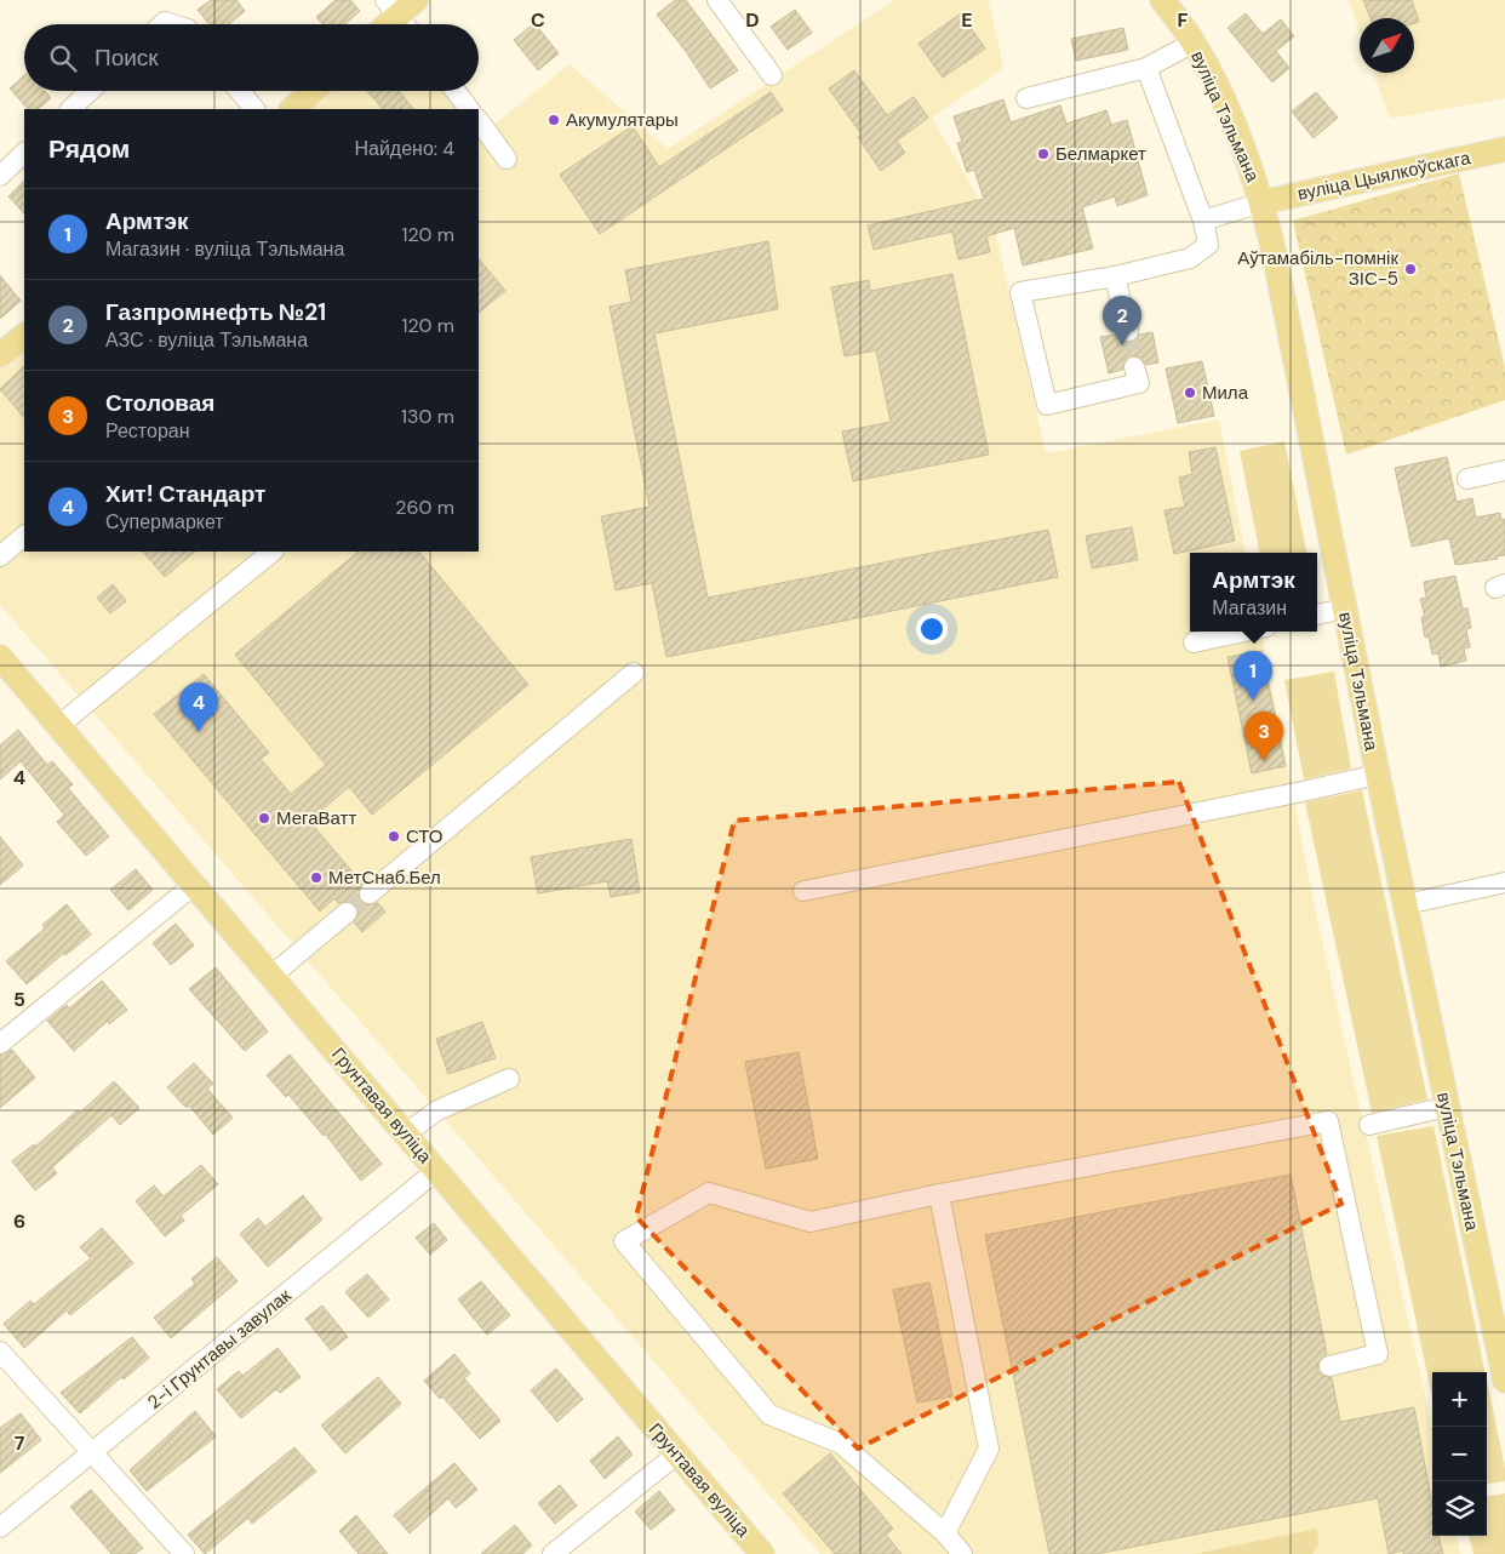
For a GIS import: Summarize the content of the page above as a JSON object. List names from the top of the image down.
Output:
{
  "streets": {
    "main road": ["вуліца Тэльмана", "вуліца Цыялкоўскага", "Грунтавая вуліца"],
    "street": ["2-і Грунтавы завулак"]
  },
  "crossings": [
    ["вуліца Тэльмана", "вуліца Цыялкоўскага"],
    ["Грунтавая вуліца", "2-і Грунтавы завулак"]
  ],
  "places": [
    "Акумулятары",
    "Белмаркет",
    "Аўтамабіль-помнік ЗІС-5",
    "Мила",
    "МегаВатт",
    "СТО",
    "МетСнаб.Бел"
  ],
  "north": "top right",
  "page": {
    "search": "Поиск",
    "heading": ["Рядом", "Найдено: 4"],
    "list": [
      {
        "mark": "1",
        "name": "Армтэк",
        "note": "Магазин · вуліца Тэльмана",
        "value": "120 m"
      },
      {
        "mark": "2",
        "name": "Газпромнефть №21",
        "note": "АЗС · вуліца Тэльмана",
        "value": "120 m"
      },
      {
        "mark": "3",
        "name": "Столовая",
        "note": "Ресторан",
        "value": "130 m"
      },
      {
        "mark": "4",
        "name": "Хит! Стандарт",
        "note": "Супермаркет",
        "value": "260 m"
      }
    ],
    "pins": [
      "2",
      "1",
      "4",
      "3"
    ],
    "popup": ["Армтэк", "Магазин"],
    "map_buttons": ["+", "−"]
  },
  "grid": {
    "columns": [
      "C",
      "D",
      "E",
      "F"
    ],
    "rows": [
      "4",
      "5",
      "6",
      "7"
    ]
  }
}
